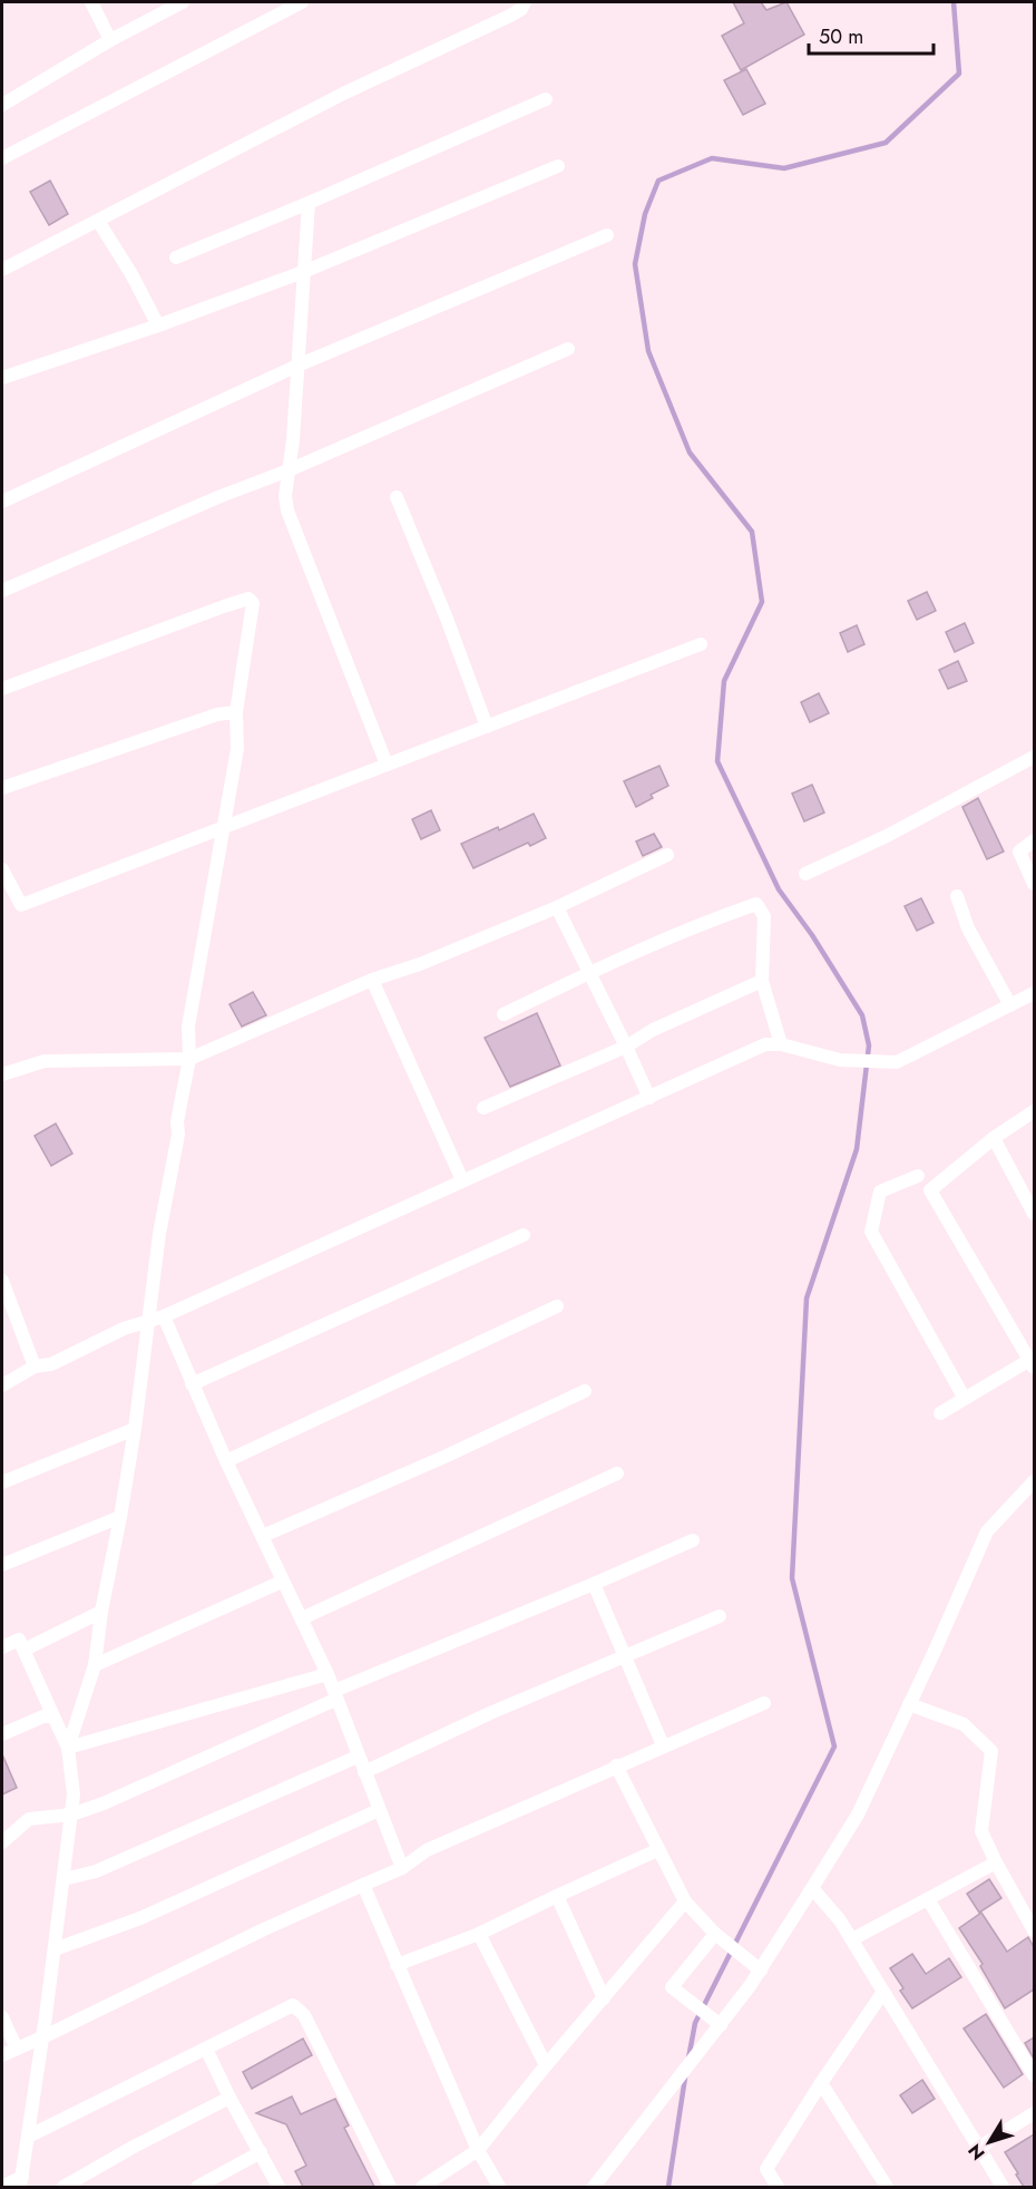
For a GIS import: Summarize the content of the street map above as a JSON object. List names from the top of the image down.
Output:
{
  "scale_bar": "50 m",
  "north": "bottom left"
}
